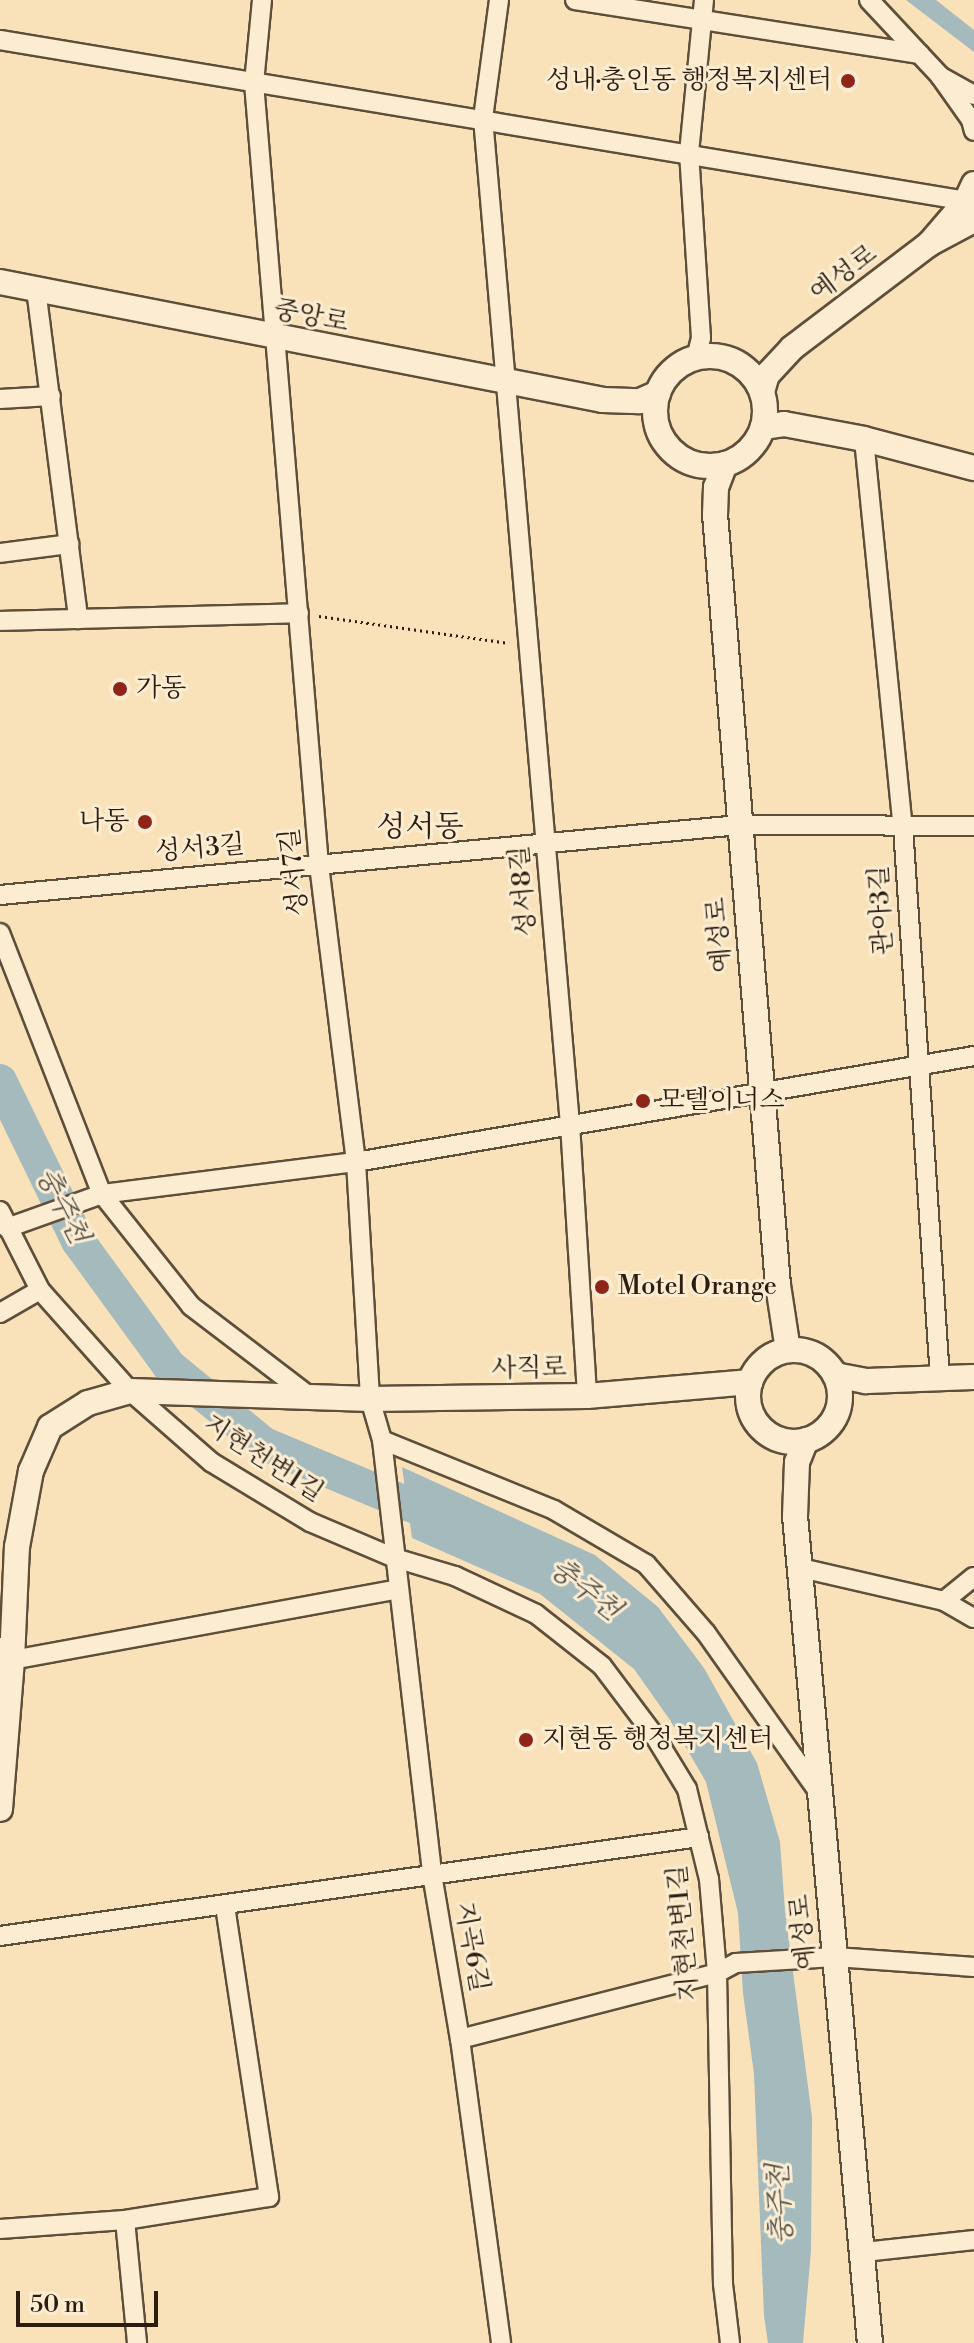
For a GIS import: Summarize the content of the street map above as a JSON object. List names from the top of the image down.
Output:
{
  "streets": {
    "main road": ["예성로", "중앙로", "사직로"],
    "street": [
      "성서3길",
      "성서7길",
      "성서8길",
      "관아3길",
      "지현천변1길",
      "지곡6길"
    ]
  },
  "crossings": [
    ["예성로", "중앙로"],
    ["예성로", "성서3길"],
    ["예성로", "사직로"],
    ["중앙로", "성서7길"],
    ["중앙로", "성서8길"],
    ["성서3길", "성서7길"],
    ["성서3길", "성서8길"],
    ["성서3길", "관아3길"],
    ["성서7길", "사직로"],
    ["성서7길", "지곡6길"],
    ["성서8길", "사직로"],
    ["사직로", "지현천변1길"],
    ["지현천변1길", "지곡6길"]
  ],
  "districts": ["성서동"],
  "water": ["충주천"],
  "places": [
    "성내·충인동 행정복지센터",
    "가동",
    "나동",
    "모텔이너스",
    "Motel Orange",
    "지현동 행정복지센터"
  ],
  "scale_bar": "50 m"
}
